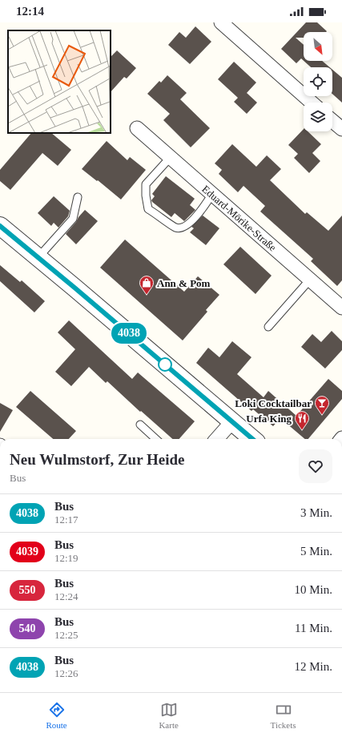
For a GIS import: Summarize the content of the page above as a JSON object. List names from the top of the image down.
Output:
{
  "streets": {
    "street": ["Eduard-Mörike-Straße"]
  },
  "places": {
    "shop": ["Ann & Pom"],
    "bar": ["Loki Cocktailbar"],
    "restaurant": ["Urfa King"]
  },
  "lines": ["bus line 4038"],
  "north": "bottom right",
  "page": {
    "status": "12:14",
    "on_map": "4038",
    "heading": ["Neu Wulmstorf, Zur Heide", "Bus"],
    "list": [
      {
        "mark": "4038",
        "name": "Bus",
        "note": "12:17",
        "value": "3 Min."
      },
      {
        "mark": "4039",
        "name": "Bus",
        "note": "12:19",
        "value": "5 Min."
      },
      {
        "mark": "550",
        "name": "Bus",
        "note": "12:24",
        "value": "10 Min."
      },
      {
        "mark": "540",
        "name": "Bus",
        "note": "12:25",
        "value": "11 Min."
      },
      {
        "mark": "4038",
        "name": "Bus",
        "note": "12:26",
        "value": "12 Min."
      }
    ],
    "tabs": ["Route", "Karte", "Tickets"]
  }
}
